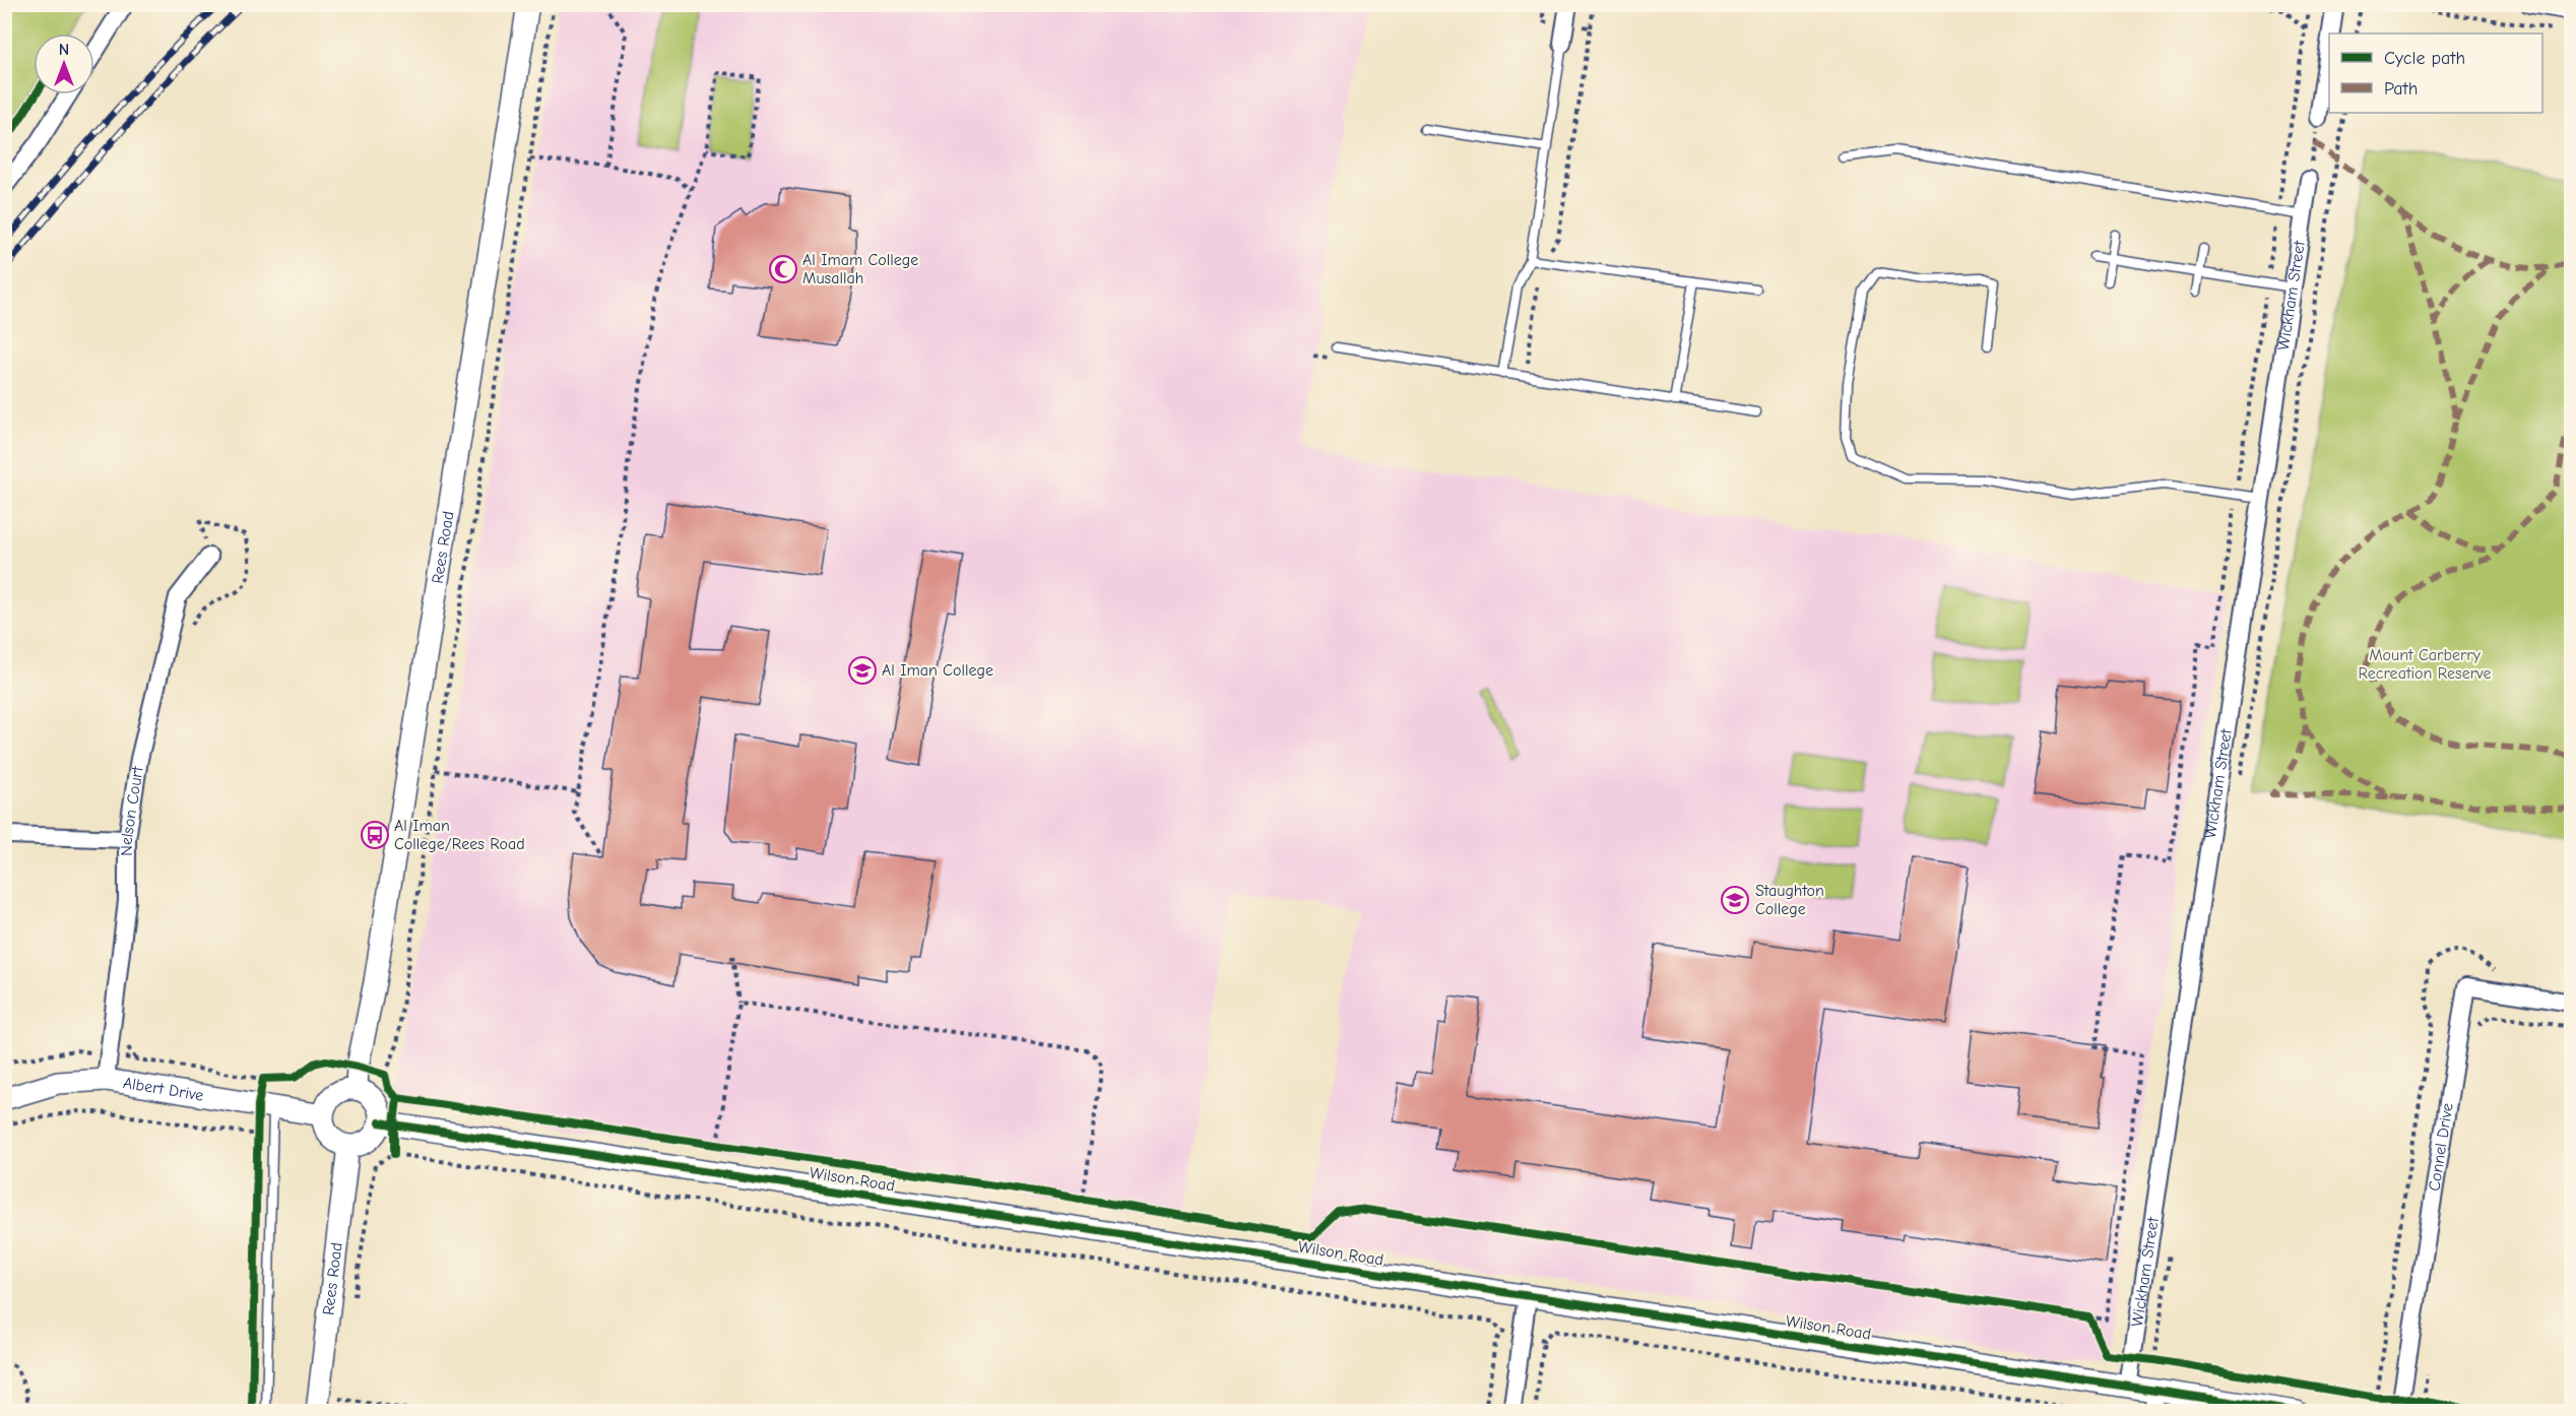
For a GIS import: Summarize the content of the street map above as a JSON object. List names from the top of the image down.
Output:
{
  "streets": {
    "street": [
      "Wickham Street",
      "Rees Road",
      "Nelson Court",
      "Albert Drive",
      "Connel Drive",
      "Wilson Road"
    ]
  },
  "crossings": [
    ["Wickham Street", "Wilson Road"],
    ["Rees Road", "Albert Drive"],
    ["Rees Road", "Wilson Road"],
    ["Nelson Court", "Albert Drive"],
    ["Albert Drive", "Wilson Road"]
  ],
  "parks": ["Mount Carberry Recreation Reserve"],
  "places": {
    "mosque": ["Al Imam College Musallah"],
    "school or university": ["Al Iman College", "Staughton College"],
    "bus stop": ["Al Iman College/Rees Road"]
  },
  "legend": ["Cycle path", "Path"],
  "north": "top"
}
